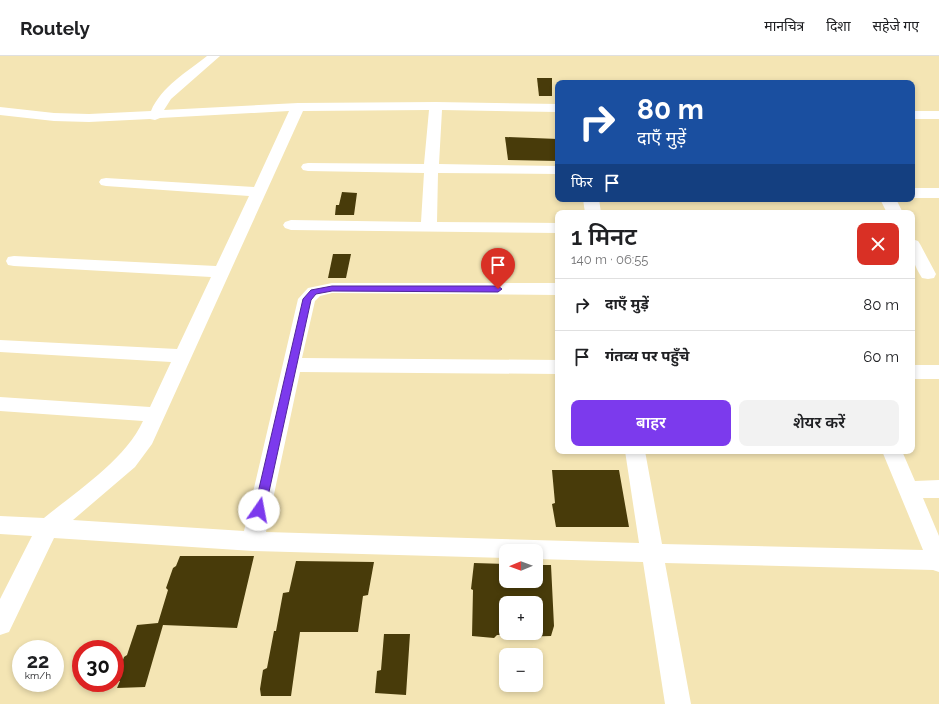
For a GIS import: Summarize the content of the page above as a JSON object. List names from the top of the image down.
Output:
{
  "north": "left",
  "page": {
    "header": "Routely",
    "nav": ["मानचित्र", "दिशा", "सहेजे गए"],
    "turn": ["80 m", "दाएँ मुड़ें"],
    "then": "फिर",
    "heading": ["1 मिनट", "140 m · 06:55"],
    "list": [
      {
        "name": "दाएँ मुड़ें",
        "value": "80 m"
      },
      {
        "name": "गंतव्य पर पहुँचे",
        "value": "60 m"
      }
    ],
    "buttons": ["बाहर", "शेयर करें"],
    "map_buttons": ["+", "−"],
    "speed": "22 km/h",
    "limit": "30"
  }
}
